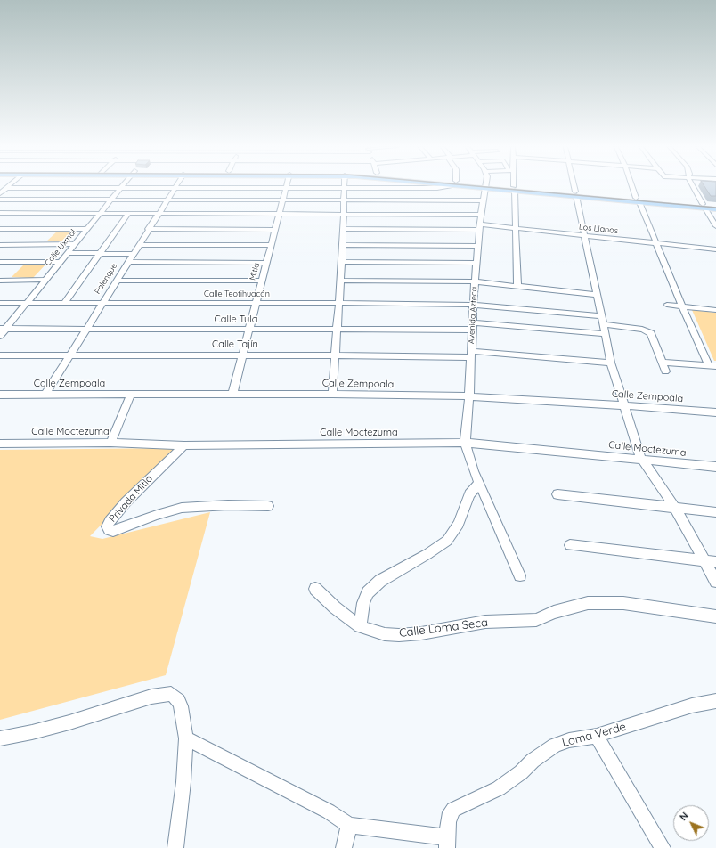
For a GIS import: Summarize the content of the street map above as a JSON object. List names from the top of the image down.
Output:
{
  "streets": {
    "street": [
      "Los Llanos",
      "Calle Uxmal",
      "Mitla",
      "Palenque",
      "Calle Teotihuacán",
      "Avenida Azteca",
      "Calle Tula",
      "Calle Tajín",
      "Calle Zempoala",
      "Calle Moctezuma",
      "Privada Mitla",
      "Calle Loma Seca",
      "Loma Verde"
    ]
  },
  "crossings": [
    ["Los Llanos", "Avenida Azteca"],
    ["Calle Uxmal", "Calle Teotihuacán"],
    ["Calle Uxmal", "Calle Tula"],
    ["Mitla", "Calle Teotihuacán"],
    ["Mitla", "Calle Tula"],
    ["Mitla", "Calle Tajín"],
    ["Mitla", "Calle Zempoala"],
    ["Palenque", "Calle Teotihuacán"],
    ["Palenque", "Calle Tula"],
    ["Palenque", "Calle Tajín"],
    ["Palenque", "Calle Zempoala"],
    ["Calle Teotihuacán", "Avenida Azteca"],
    ["Avenida Azteca", "Calle Tula"],
    ["Avenida Azteca", "Calle Tajín"],
    ["Avenida Azteca", "Calle Zempoala"],
    ["Avenida Azteca", "Calle Moctezuma"],
    ["Calle Moctezuma", "Privada Mitla"]
  ],
  "north": "top left"
}
